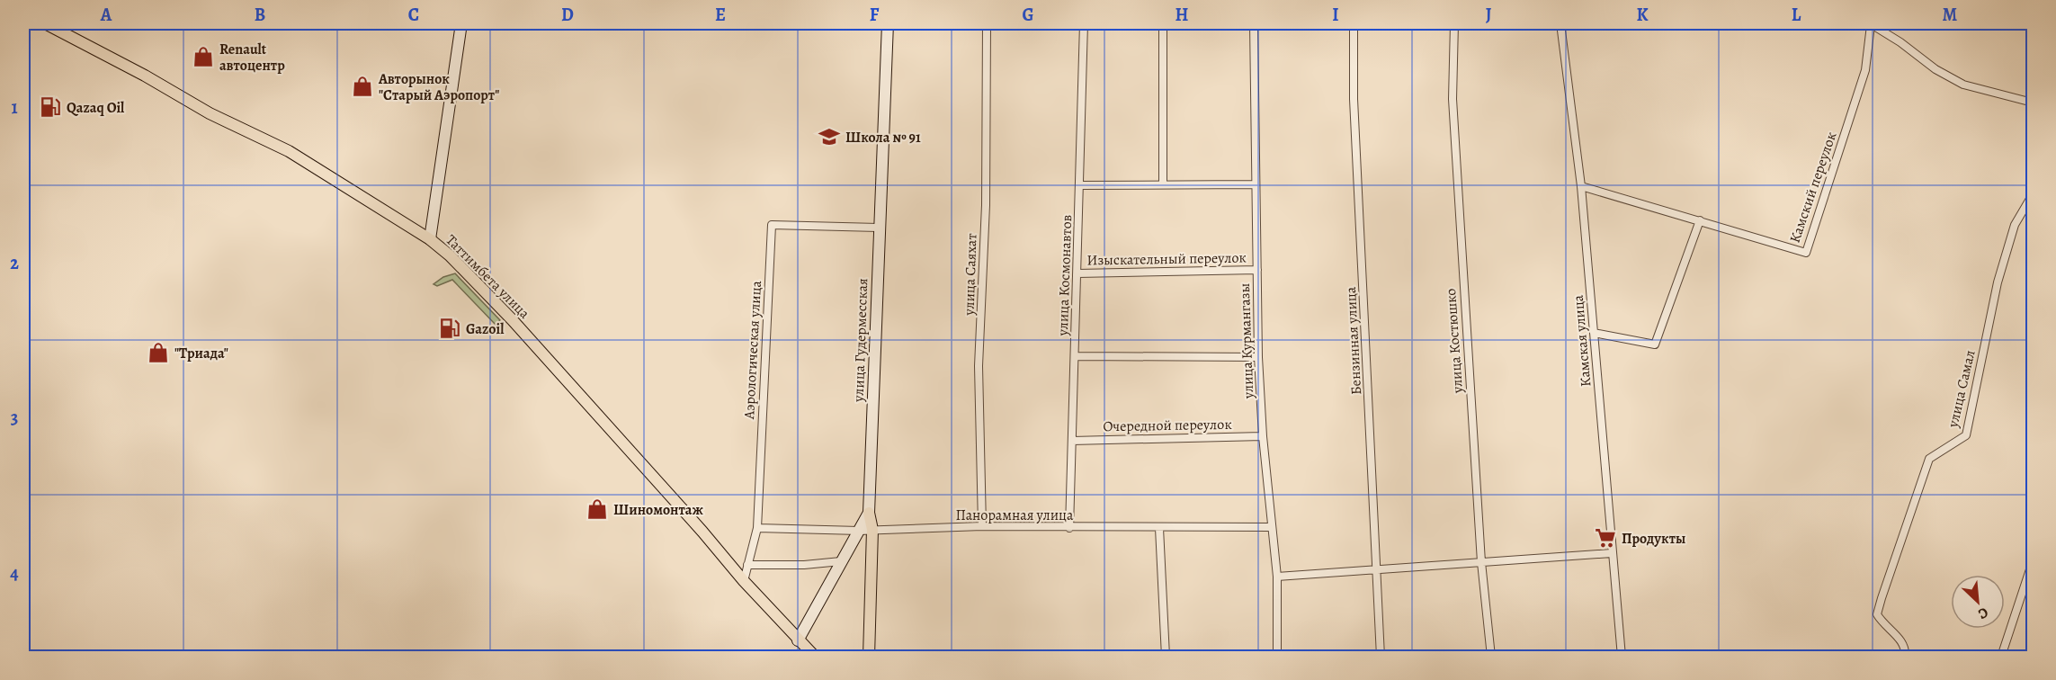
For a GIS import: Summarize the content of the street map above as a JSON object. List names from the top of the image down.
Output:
{
  "streets": {
    "main road": ["Таттимбета улица", "улица Гудермесская"],
    "street": [
      "Камский переулок",
      "Изыскательный переулок",
      "улица Саяхат",
      "улица Космонавтов",
      "улица Курмангазы",
      "Бензинная улица",
      "улица Костюшко",
      "Камская улица",
      "Аэрологическая улица",
      "улица Самал",
      "Очередной переулок",
      "Панорамная улица"
    ]
  },
  "crossings": [
    ["Камский переулок", "Камская улица"],
    ["Изыскательный переулок", "улица Космонавтов"],
    ["Изыскательный переулок", "улица Курмангазы"],
    ["улица Саяхат", "Панорамная улица"],
    ["улица Космонавтов", "Очередной переулок"],
    ["улица Космонавтов", "Панорамная улица"],
    ["Таттимбета улица", "улица Гудермесская"],
    ["Таттимбета улица", "Аэрологическая улица"],
    ["улица Гудермесская", "Аэрологическая улица"],
    ["улица Гудермесская", "Панорамная улица"],
    ["улица Курмангазы", "Очередной переулок"],
    ["улица Курмангазы", "Панорамная улица"],
    ["Аэрологическая улица", "Панорамная улица"]
  ],
  "places": {
    "shop": [
      "Renault автоцентр",
      "Авторынок \"Старый Аэропорт\"",
      "\"Триада\"",
      "Шиномонтаж"
    ],
    "fuel station": ["Qazaq Oil", "Gazoil"],
    "school or university": ["Школа № 91"],
    "supermarket": ["Продукты"]
  },
  "north": "bottom right",
  "grid": {
    "columns": [
      "A",
      "B",
      "C",
      "D",
      "E",
      "F",
      "G",
      "H",
      "I",
      "J",
      "K",
      "L",
      "M"
    ],
    "rows": [
      "1",
      "2",
      "3",
      "4"
    ]
  }
}
